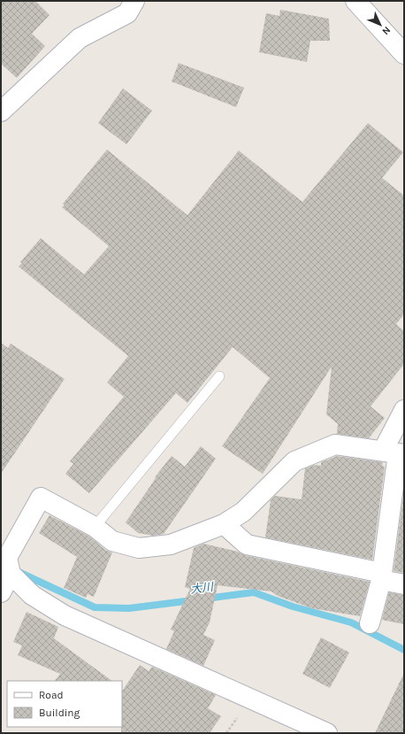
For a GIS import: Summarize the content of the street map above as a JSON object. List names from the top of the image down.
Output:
{
  "water": ["大川"],
  "legend": ["Road", "Building"],
  "north": "bottom right"
}
